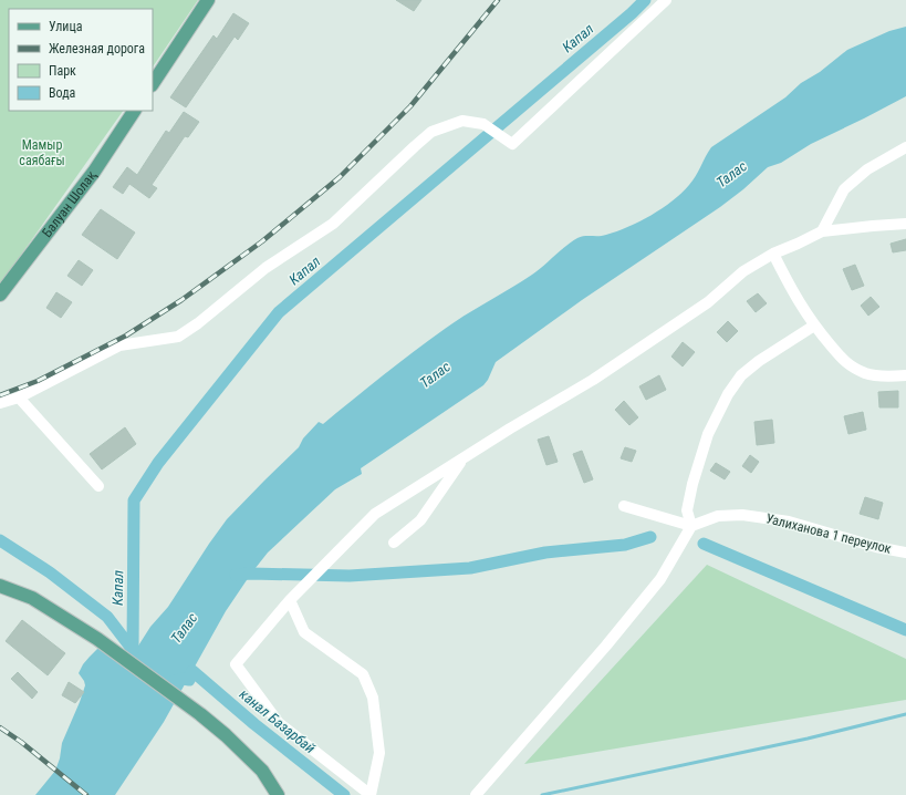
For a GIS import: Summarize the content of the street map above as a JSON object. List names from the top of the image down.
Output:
{
  "streets": {
    "main road": ["Балуан Шолақ"],
    "street": ["Уалиханова 1 переулок"]
  },
  "water": ["Капал", "Талас", "канал Базарбай"],
  "parks": ["Мамыр саябағы"],
  "legend": [
    "Улица",
    "Железная дорога",
    "Парк",
    "Вода"
  ]
}
